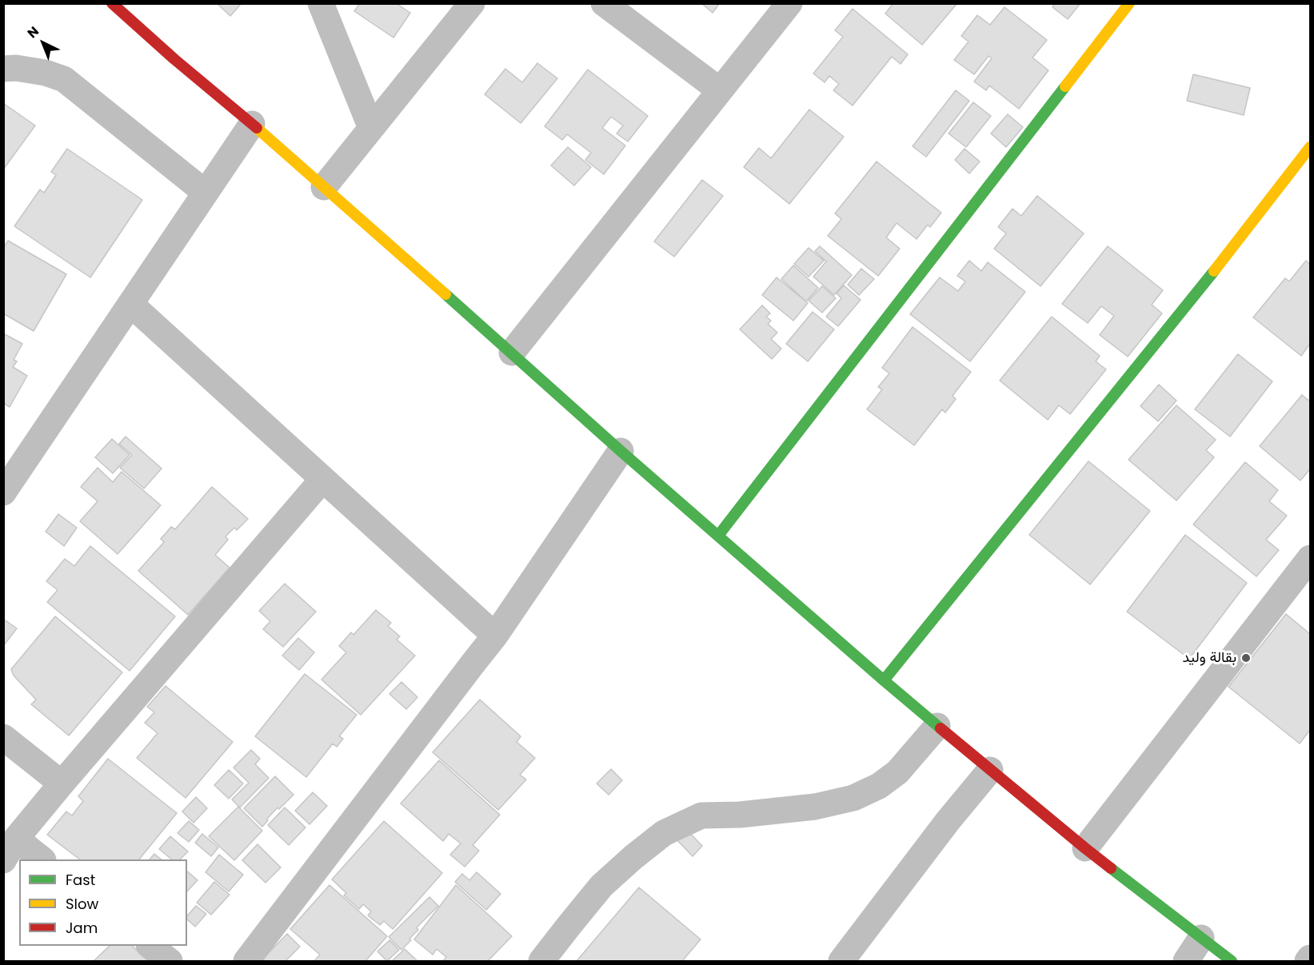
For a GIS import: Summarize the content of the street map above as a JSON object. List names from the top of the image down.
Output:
{
  "places": ["بقالة وليد"],
  "legend": ["Fast", "Slow", "Jam"],
  "north": "top left"
}
